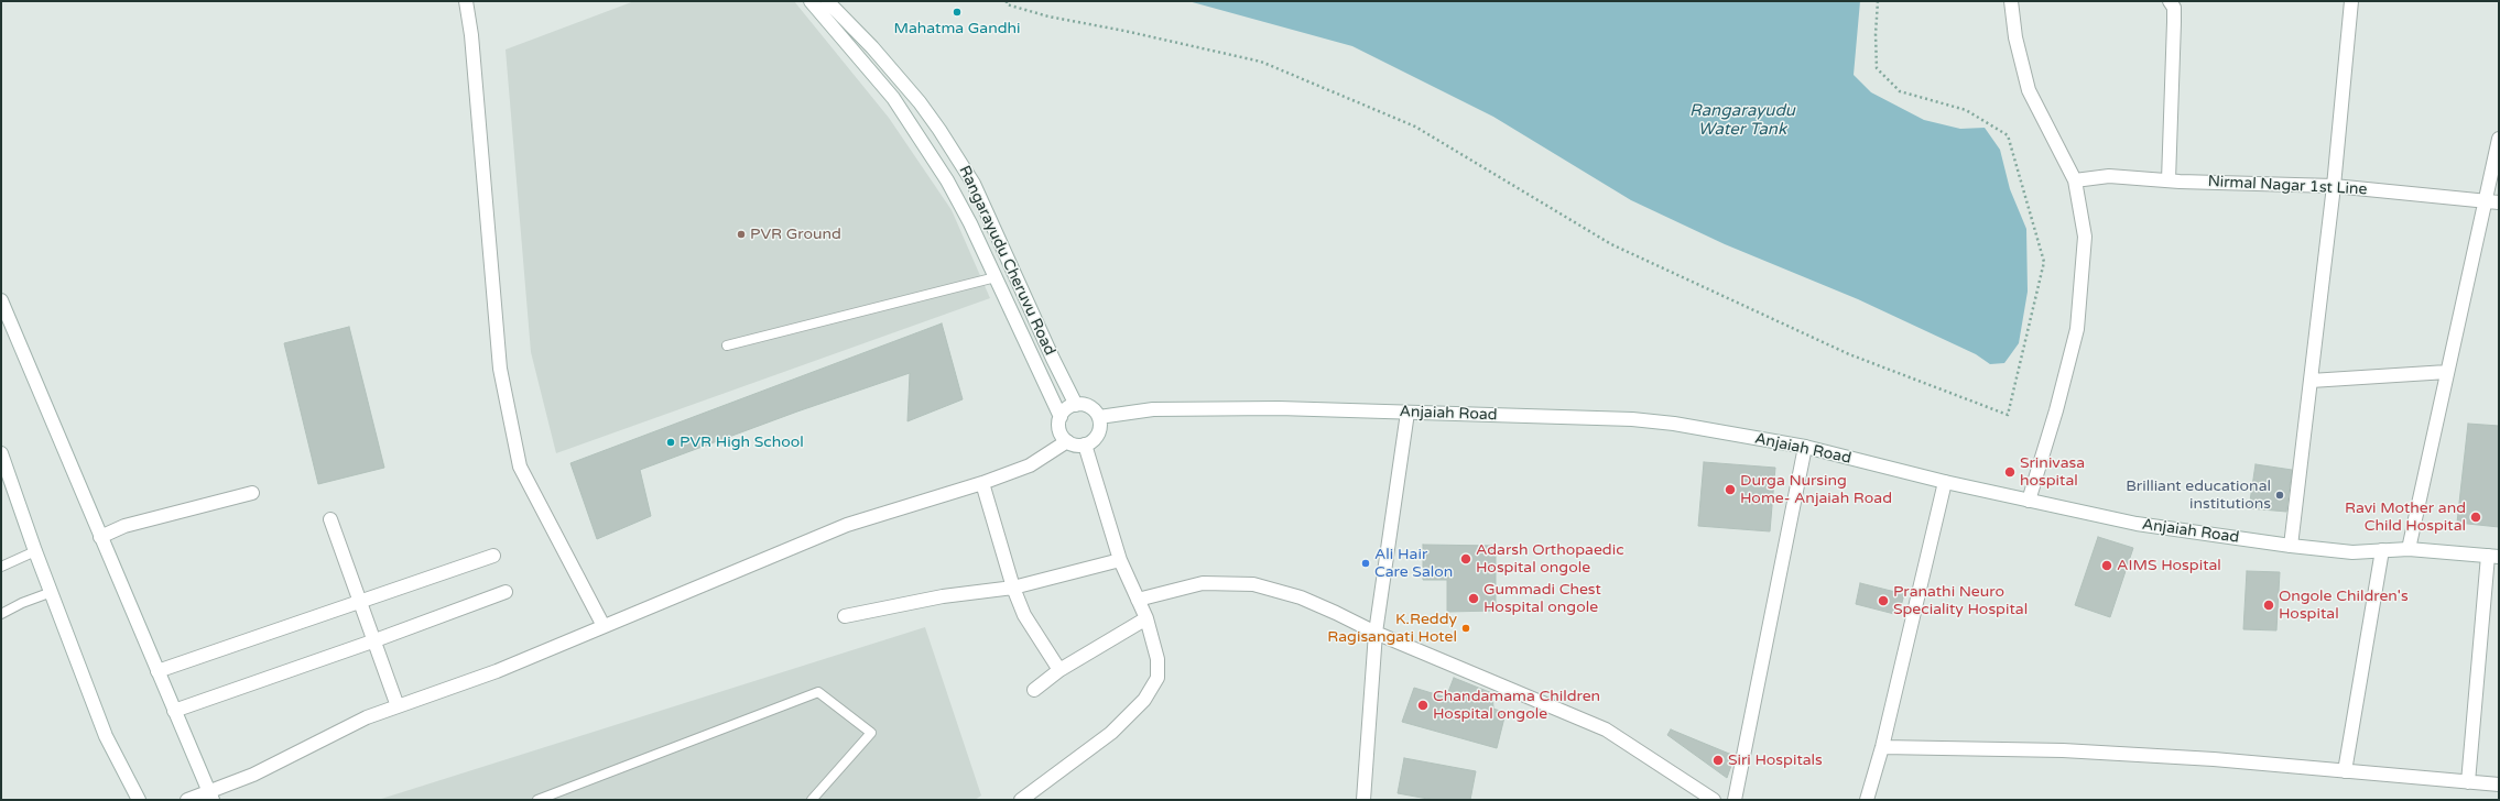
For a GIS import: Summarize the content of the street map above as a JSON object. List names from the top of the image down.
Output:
{
  "streets": {
    "street": ["Nirmal Nagar 1st Line", "Rangarayudu Cheruvu Road", "Anjaiah Road"]
  },
  "crossings": [
    ["Rangarayudu Cheruvu Road", "Anjaiah Road"]
  ],
  "water": ["Rangarayudu Water Tank"],
  "places": [
    "Mahatma Gandhi",
    "PVR Ground",
    "PVR High School",
    "Srinivasa hospital",
    "Durga Nursing Home- Anjaiah Road",
    "Brilliant educational institutions",
    "Ravi Mother and Child Hospital",
    "Adarsh Orthopaedic Hospital ongole",
    "Ali Hair Care Salon",
    "AIMS Hospital",
    "Gummadi Chest Hospital ongole",
    "Pranathi Neuro Speciality Hospital",
    "Ongole Children's Hospital",
    "K.Reddy Ragisangati Hotel",
    "Chandamama Children Hospital ongole",
    "Siri Hospitals"
  ]
}
